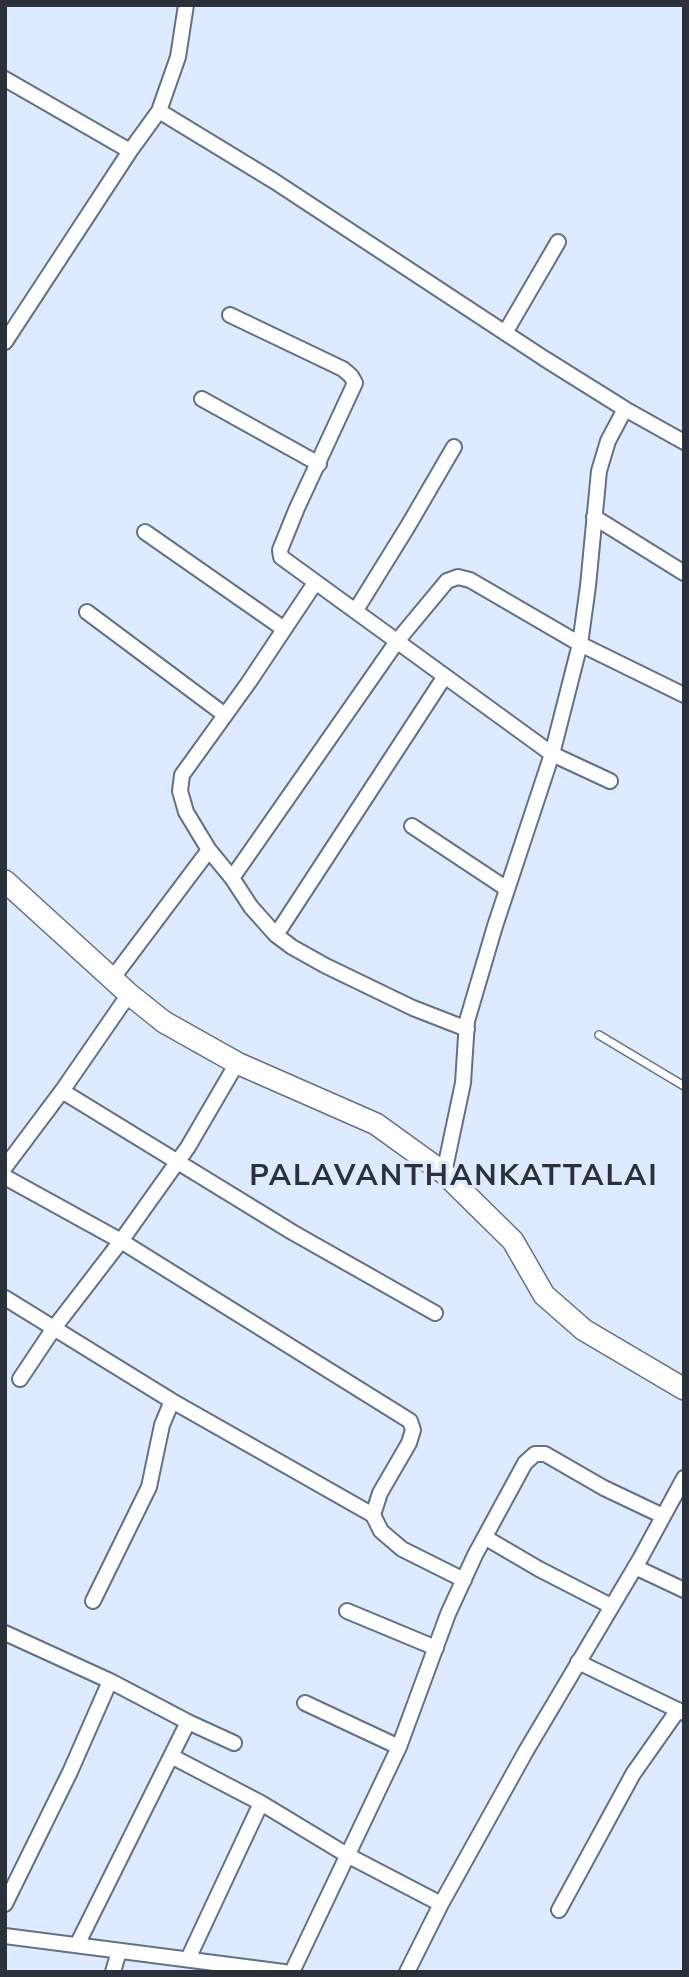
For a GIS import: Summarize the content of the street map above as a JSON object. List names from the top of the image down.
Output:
{
  "districts": ["PALAVANTHANKATTALAI"]
}
